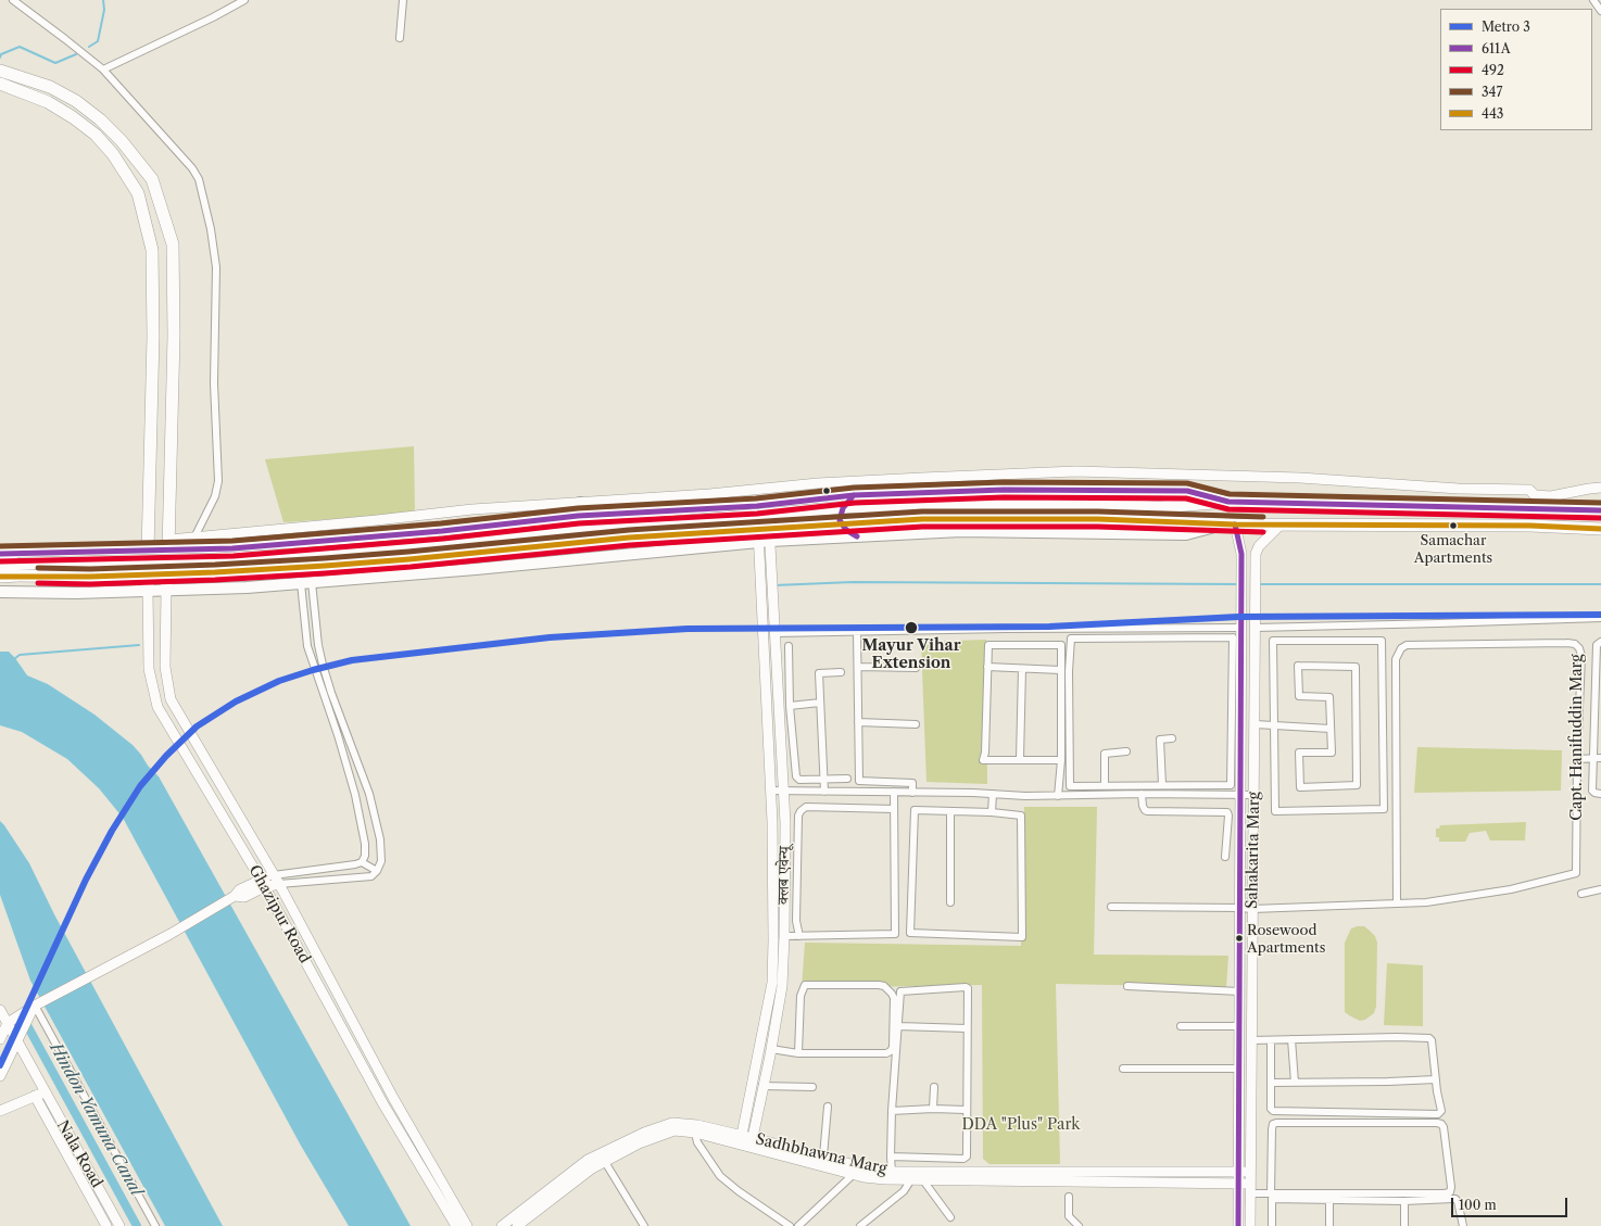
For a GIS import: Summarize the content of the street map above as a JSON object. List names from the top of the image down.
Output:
{
  "streets": {
    "street": [
      "Capt. Hanifuddin Marg",
      "Sahakarita Marg",
      "क्लब एवेन्यू",
      "Ghazipur Road",
      "Nala Road",
      "Sadhbhawna Marg"
    ]
  },
  "crossings": [
    ["Capt. Hanifuddin Marg", "Sahakarita Marg"],
    ["Sahakarita Marg", "Sadhbhawna Marg"],
    ["क्लब एवेन्यू", "Sadhbhawna Marg"]
  ],
  "water": ["Hindon Yamuna Canal"],
  "parks": ["DDA \"Plus\" Park"],
  "places": ["Samachar Apartments", "Mayur Vihar Extension", "Rosewood Apartments"],
  "lines": [
    "transit line 347",
    "transit line 611A",
    "transit line 492",
    "transit line 443",
    "metro line 3"
  ],
  "legend": [
    "Metro 3",
    "611A",
    "492",
    "347",
    "443"
  ],
  "scale_bar": "100 m"
}
